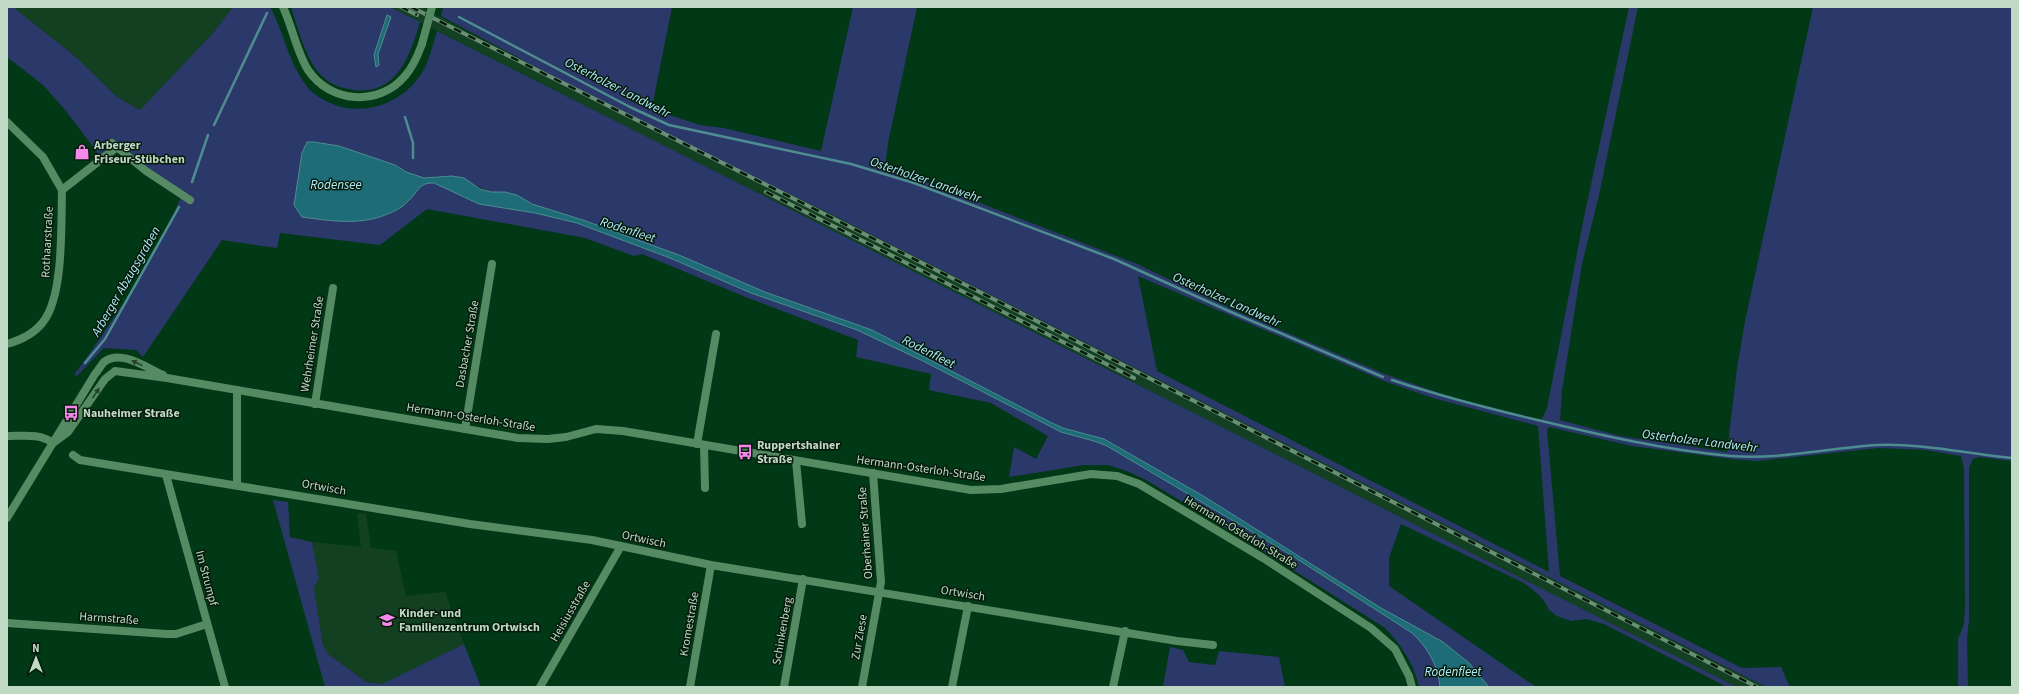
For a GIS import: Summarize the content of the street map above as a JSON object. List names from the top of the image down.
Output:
{
  "streets": {
    "street": [
      "Rothaarstraße",
      "Wehrheimer Straße",
      "Dasbacher Straße",
      "Hermann-Osterloh-Straße",
      "Ortwisch",
      "Oberhainer Straße",
      "Im Strumpf",
      "Heisiusstraße",
      "Harmstraße",
      "Kromestraße",
      "Schinkenberg",
      "Zur Ziese"
    ]
  },
  "crossings": [
    ["Wehrheimer Straße", "Hermann-Osterloh-Straße"],
    ["Dasbacher Straße", "Hermann-Osterloh-Straße"],
    ["Hermann-Osterloh-Straße", "Oberhainer Straße"],
    ["Ortwisch", "Oberhainer Straße"],
    ["Ortwisch", "Im Strumpf"],
    ["Ortwisch", "Heisiusstraße"],
    ["Ortwisch", "Kromestraße"],
    ["Ortwisch", "Schinkenberg"],
    ["Ortwisch", "Zur Ziese"],
    ["Oberhainer Straße", "Zur Ziese"],
    ["Im Strumpf", "Harmstraße"]
  ],
  "water": [
    "Osterholzer Landwehr",
    "Rodensee",
    "Rodenfleet",
    "Arberger Abzugsgraben"
  ],
  "places": {
    "shop": ["Arberger Friseur-Stübchen"],
    "bus stop": ["Nauheimer Straße", "Ruppertshainer Straße"],
    "school or university": ["Kinder- und Familienzentrum Ortwisch"]
  },
  "north": "top"
}
